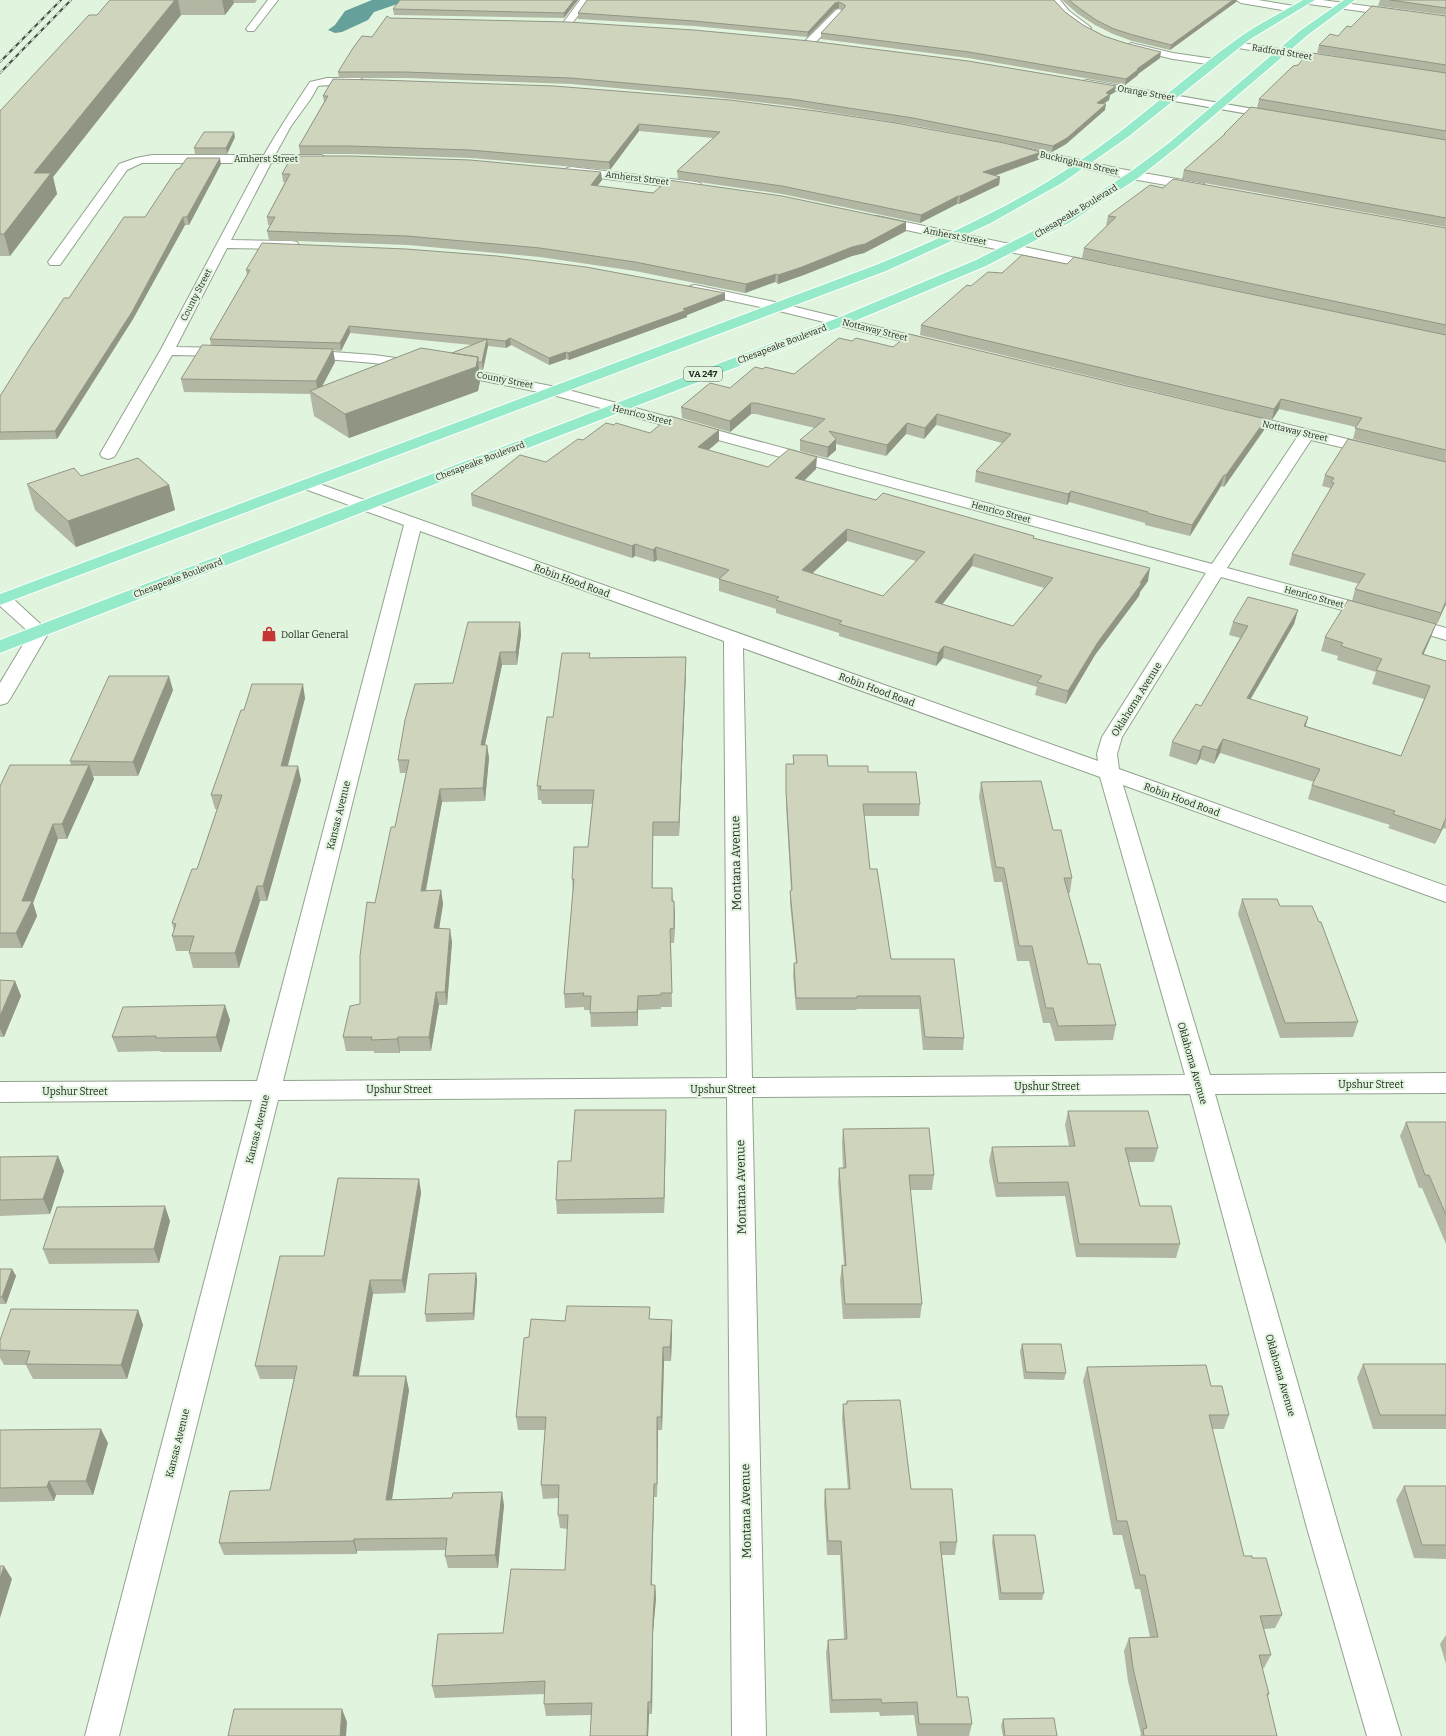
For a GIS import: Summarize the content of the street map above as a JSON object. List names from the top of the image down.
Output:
{
  "streets": {
    "main road": ["Chesapeake Boulevard", "VA 247"],
    "street": [
      "Radford Street",
      "Orange Street",
      "Amherst Street",
      "Buckingham Street",
      "County Street",
      "Nottaway Street",
      "Henrico Street",
      "Robin Hood Road",
      "Oklahoma Avenue",
      "Kansas Avenue",
      "Montana Avenue",
      "Upshur Street"
    ]
  },
  "crossings": [
    ["Radford Street", "Chesapeake Boulevard"],
    ["Orange Street", "Chesapeake Boulevard"],
    ["Amherst Street", "Chesapeake Boulevard"],
    ["Amherst Street", "County Street"],
    ["Buckingham Street", "Chesapeake Boulevard"],
    ["Chesapeake Boulevard", "Nottaway Street"],
    ["Chesapeake Boulevard", "Henrico Street"],
    ["Chesapeake Boulevard", "Robin Hood Road"],
    ["County Street", "Henrico Street"],
    ["Nottaway Street", "Oklahoma Avenue"],
    ["Henrico Street", "Oklahoma Avenue"],
    ["Robin Hood Road", "Oklahoma Avenue"],
    ["Robin Hood Road", "Kansas Avenue"],
    ["Robin Hood Road", "Montana Avenue"],
    ["Oklahoma Avenue", "Upshur Street"],
    ["Kansas Avenue", "Upshur Street"],
    ["Montana Avenue", "Upshur Street"]
  ],
  "places": {
    "shop": ["Dollar General"]
  }
}
